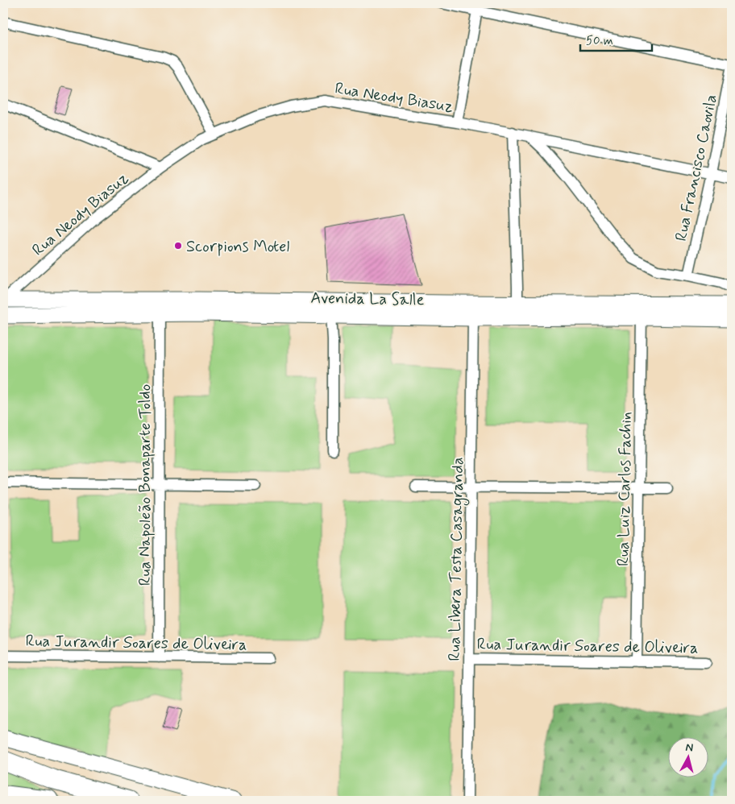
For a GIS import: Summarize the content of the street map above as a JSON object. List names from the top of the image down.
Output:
{
  "streets": {
    "main road": ["Avenida La Salle"],
    "street": [
      "Rua Neody Biasuz",
      "Rua Francisco Caovila",
      "Rua Napoleão Bonaparte Toldo",
      "Rua Luiz Carlos Fachin",
      "Rua Libera Testa Casagranda",
      "Rua Jurandir Soares de Oliveira"
    ]
  },
  "crossings": [
    ["Rua Neody Biasuz", "Rua Francisco Caovila"],
    ["Rua Neody Biasuz", "Avenida La Salle"],
    ["Avenida La Salle", "Rua Napoleão Bonaparte Toldo"],
    ["Avenida La Salle", "Rua Luiz Carlos Fachin"],
    ["Avenida La Salle", "Rua Libera Testa Casagranda"],
    ["Rua Napoleão Bonaparte Toldo", "Rua Jurandir Soares de Oliveira"],
    ["Rua Luiz Carlos Fachin", "Rua Jurandir Soares de Oliveira"],
    ["Rua Libera Testa Casagranda", "Rua Jurandir Soares de Oliveira"]
  ],
  "places": ["Scorpions Motel"],
  "scale_bar": "50 m",
  "north": "top"
}
